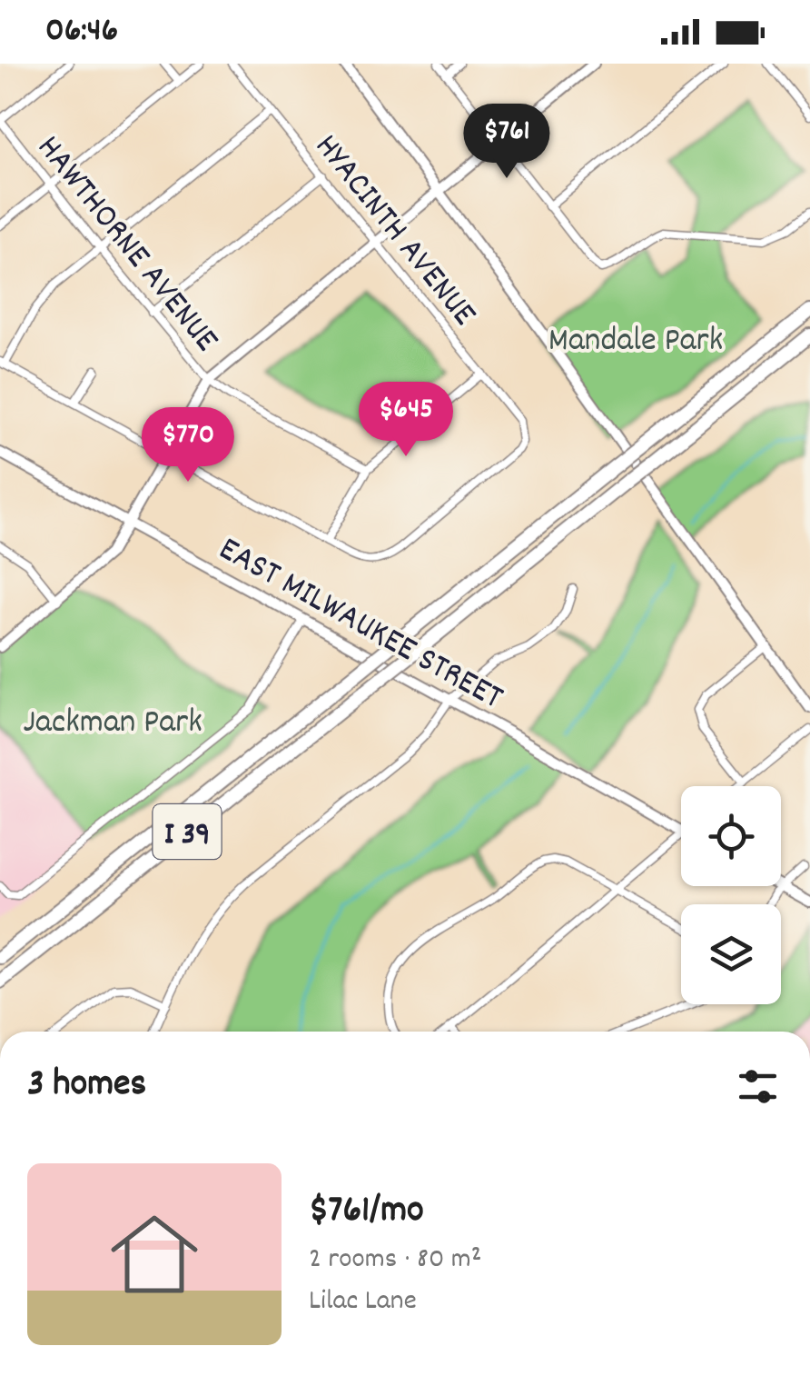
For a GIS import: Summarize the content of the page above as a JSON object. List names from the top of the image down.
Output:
{
  "streets": {
    "highway": ["I 39"],
    "main road": ["EAST MILWAUKEE STREET"],
    "street": ["HYACINTH AVENUE", "HAWTHORNE AVENUE"]
  },
  "parks": ["Mandale Park", "Jackman Park"],
  "page": {
    "status": "06:46",
    "price": ["$761", "$645", "$770"],
    "heading": "3 homes",
    "list": [
      {
        "name": "$761/mo",
        "note": "2 rooms · 80 m² · Lilac Lane"
      }
    ]
  }
}
